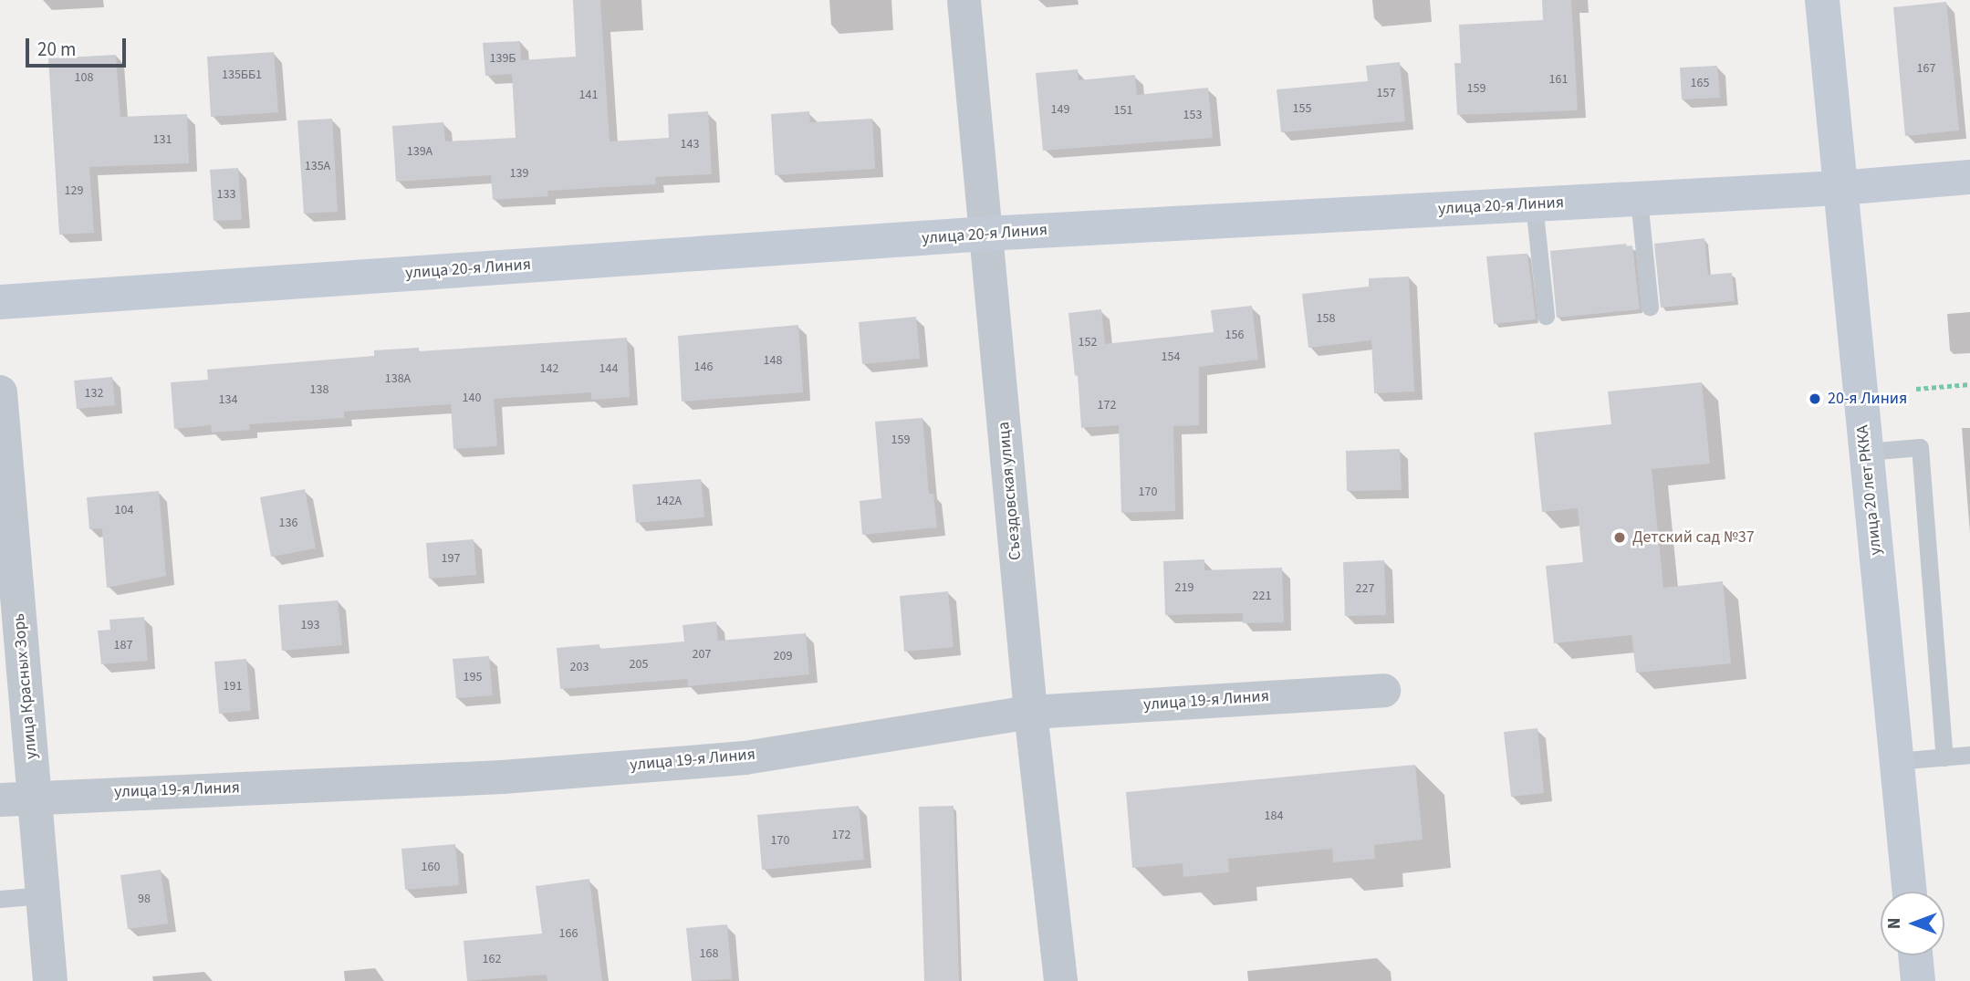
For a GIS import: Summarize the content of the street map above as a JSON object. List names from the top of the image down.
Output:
{
  "streets": {
    "main road": ["улица 20-я Линия", "улица 20 лет РККА"],
    "street": ["Съездовская улица", "улица Красных Зорь", "улица 19-я Линия"]
  },
  "crossings": [
    ["улица 20-я Линия", "улица 20 лет РККА"],
    ["улица 20-я Линия", "Съездовская улица"],
    ["Съездовская улица", "улица 19-я Линия"],
    ["улица Красных Зорь", "улица 19-я Линия"]
  ],
  "places": ["20-я Линия", "Детский сад №37"],
  "house_numbers": [
    "139Б",
    "167",
    "135ББ1",
    "108",
    "161",
    "165",
    "159",
    "157",
    "141",
    "155",
    "149",
    "151",
    "153",
    "131",
    "143",
    "139А",
    "135А",
    "139",
    "129",
    "133",
    "158",
    "156",
    "152",
    "154",
    "148",
    "146",
    "142",
    "144",
    "138А",
    "138",
    "132",
    "140",
    "134",
    "172",
    "159",
    "170",
    "142А",
    "104",
    "136",
    "197",
    "219",
    "227",
    "221",
    "193",
    "187",
    "207",
    "209",
    "205",
    "203",
    "195",
    "191",
    "184",
    "172",
    "170",
    "160",
    "98",
    "166",
    "168",
    "162"
  ],
  "scale_bar": "20 m",
  "north": "left"
}
